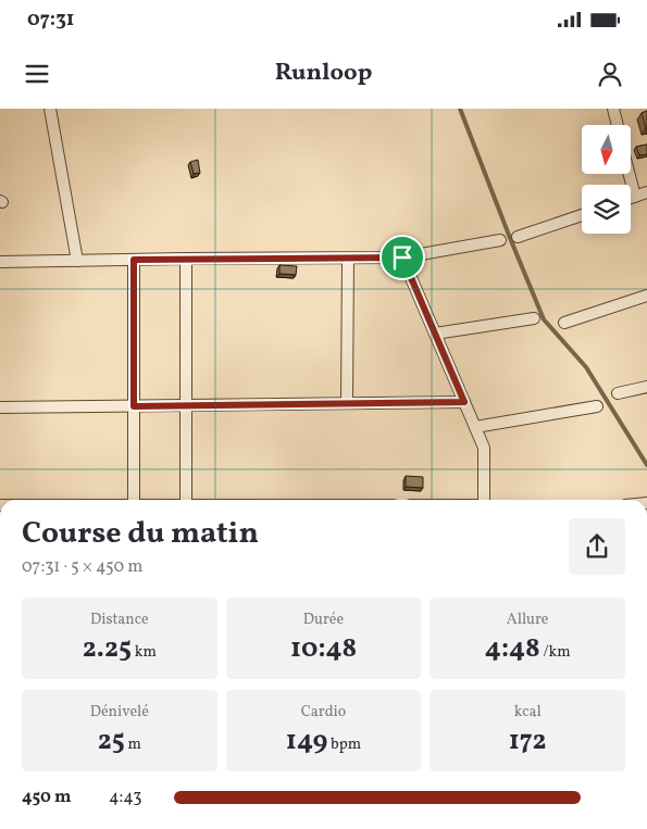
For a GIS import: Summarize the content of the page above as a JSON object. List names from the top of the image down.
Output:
{
  "north": "bottom",
  "page": {
    "status": "07:31",
    "header": "Runloop",
    "heading": ["Course du matin", "07:31 · 5 × 450 m"],
    "stats": [
      ["Distance", "2.25 km"],
      ["Durée", "10:48"],
      ["Allure", "4:48 /km"],
      ["Dénivelé", "25 m"],
      ["Cardio", "149 bpm"],
      ["kcal", "172"]
    ],
    "list": [
      {
        "name": "450 m",
        "note": "4:43"
      }
    ]
  }
}
